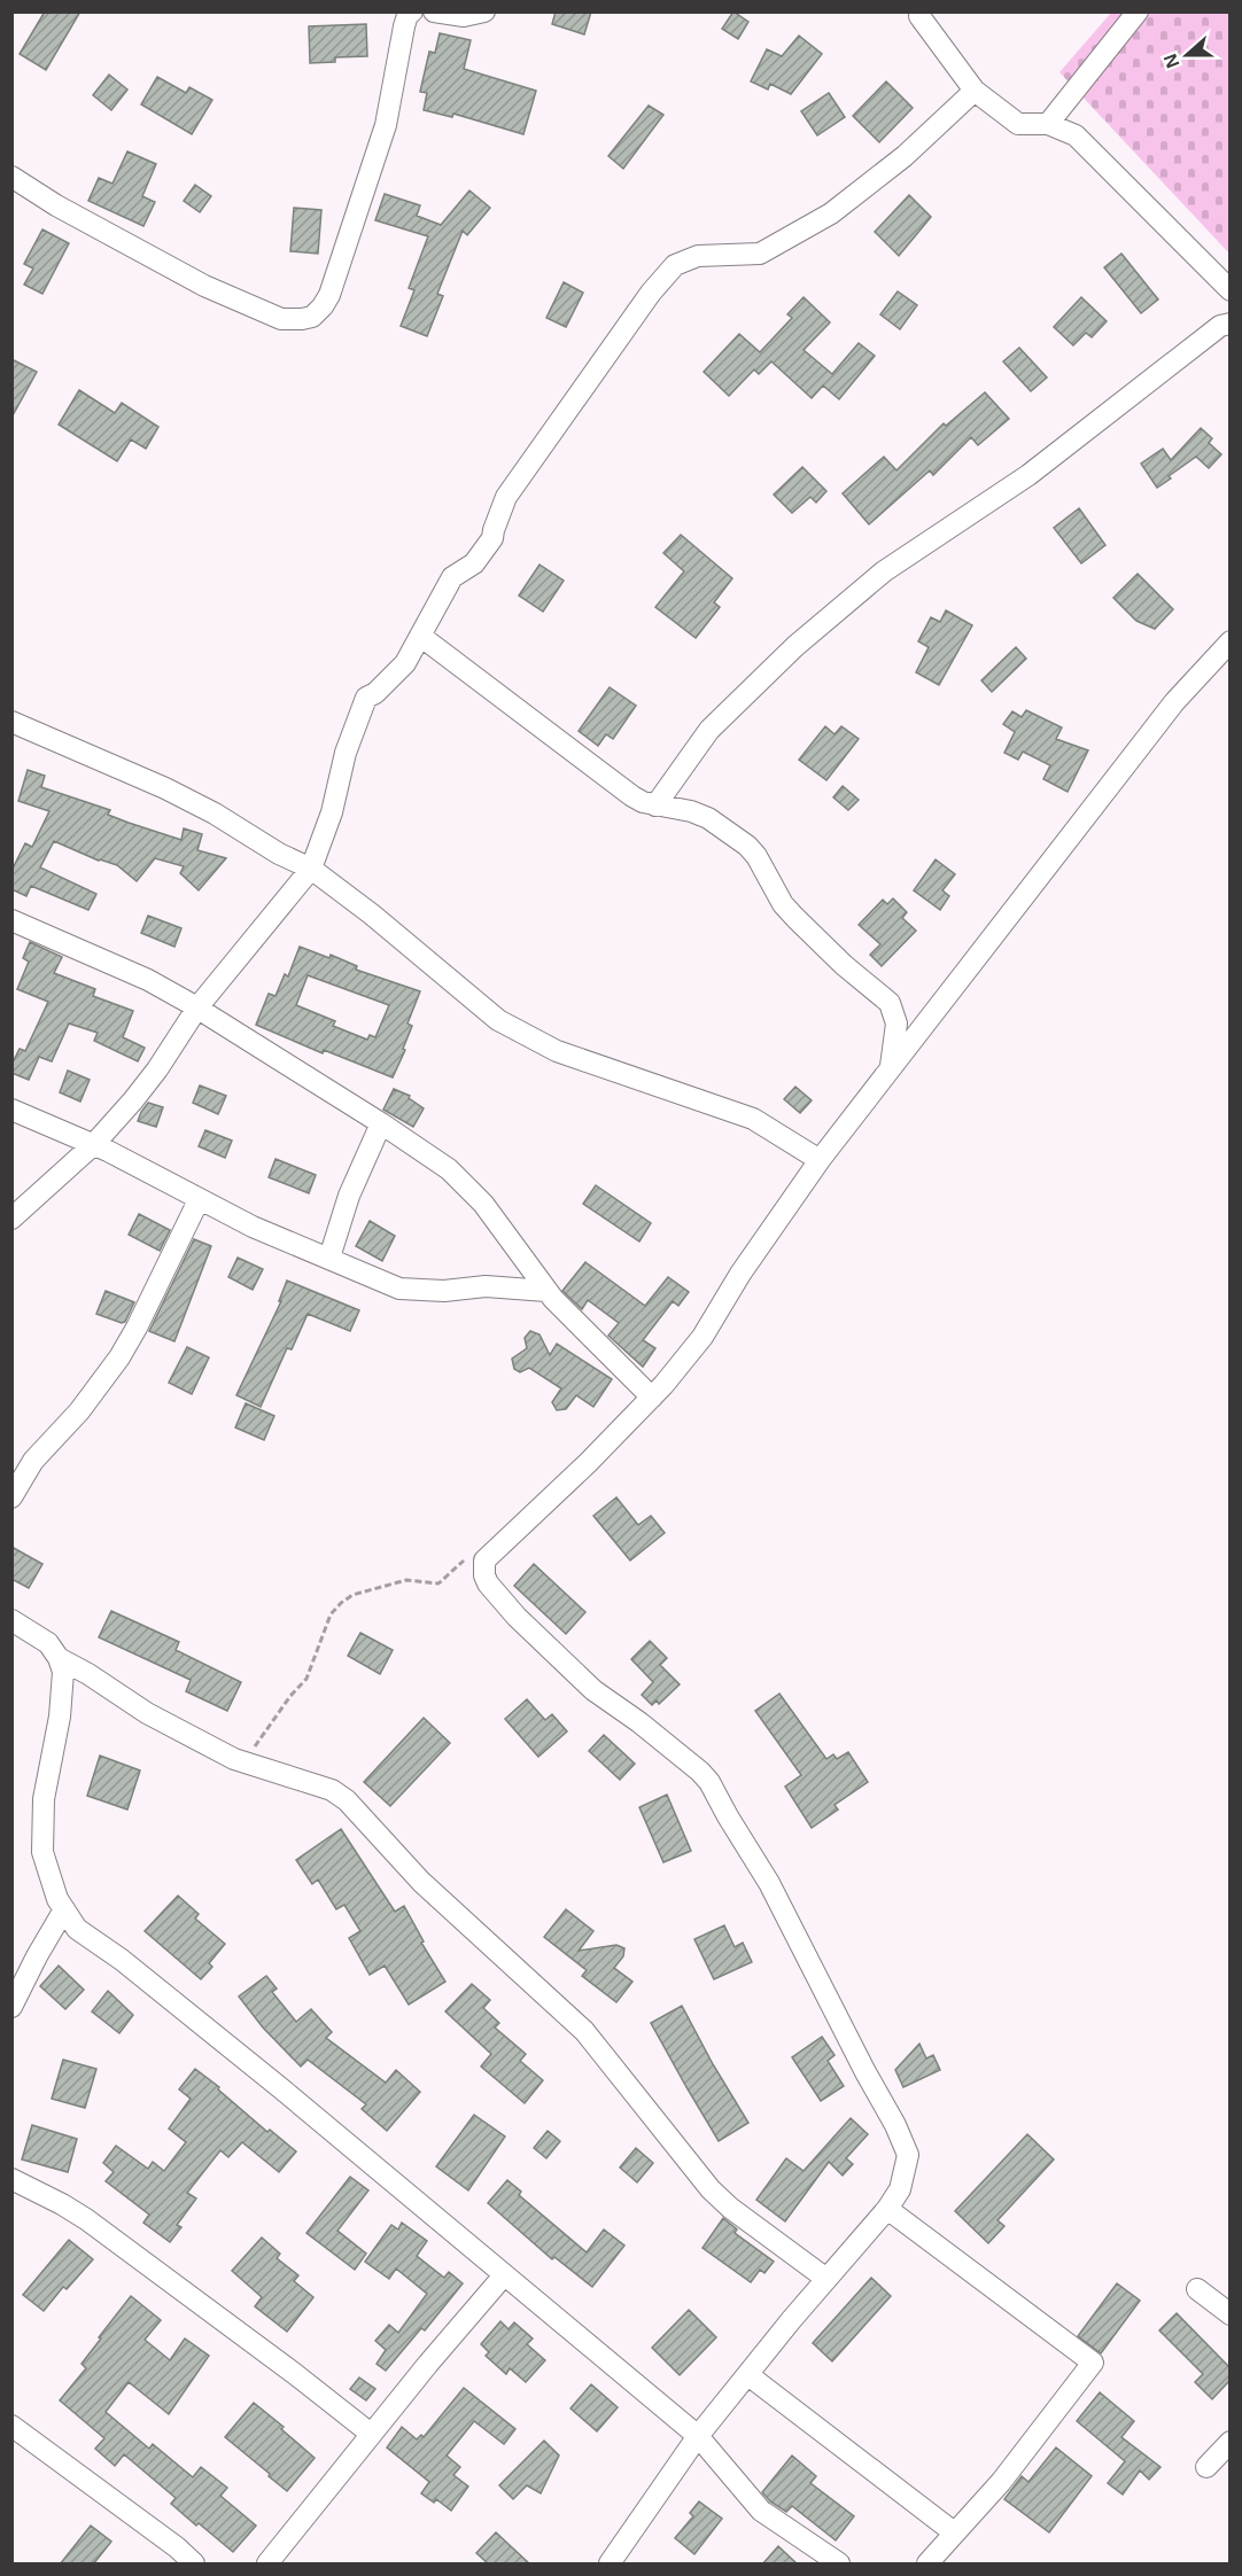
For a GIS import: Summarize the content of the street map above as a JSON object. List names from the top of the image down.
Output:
{
  "north": "left"
}
